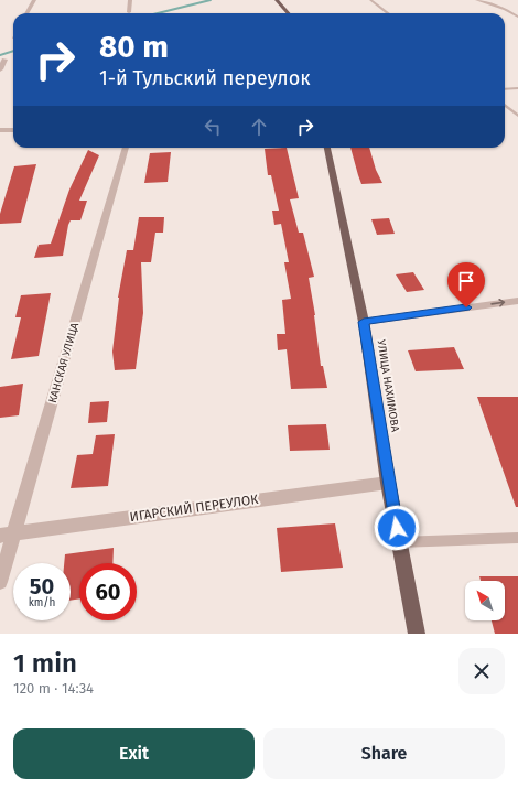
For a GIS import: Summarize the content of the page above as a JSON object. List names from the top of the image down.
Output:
{
  "streets": {
    "main road": ["УЛИЦА НАХИМОВА"],
    "street": ["КАНСКАЯ УЛИЦА", "ИГАРСКИЙ ПЕРЕУЛОК"]
  },
  "crossings": [
    ["КАНСКАЯ УЛИЦА", "ИГАРСКИЙ ПЕРЕУЛОК"],
    ["УЛИЦА НАХИМОВА", "ИГАРСКИЙ ПЕРЕУЛОК"]
  ],
  "north": "top left",
  "page": {
    "turn": ["80 m", "1-й Тульский переулок"],
    "speed": "50 km/h",
    "limit": "60",
    "heading": ["1 min", "120 m · 14:34"],
    "buttons": ["Exit", "Share"]
  }
}
